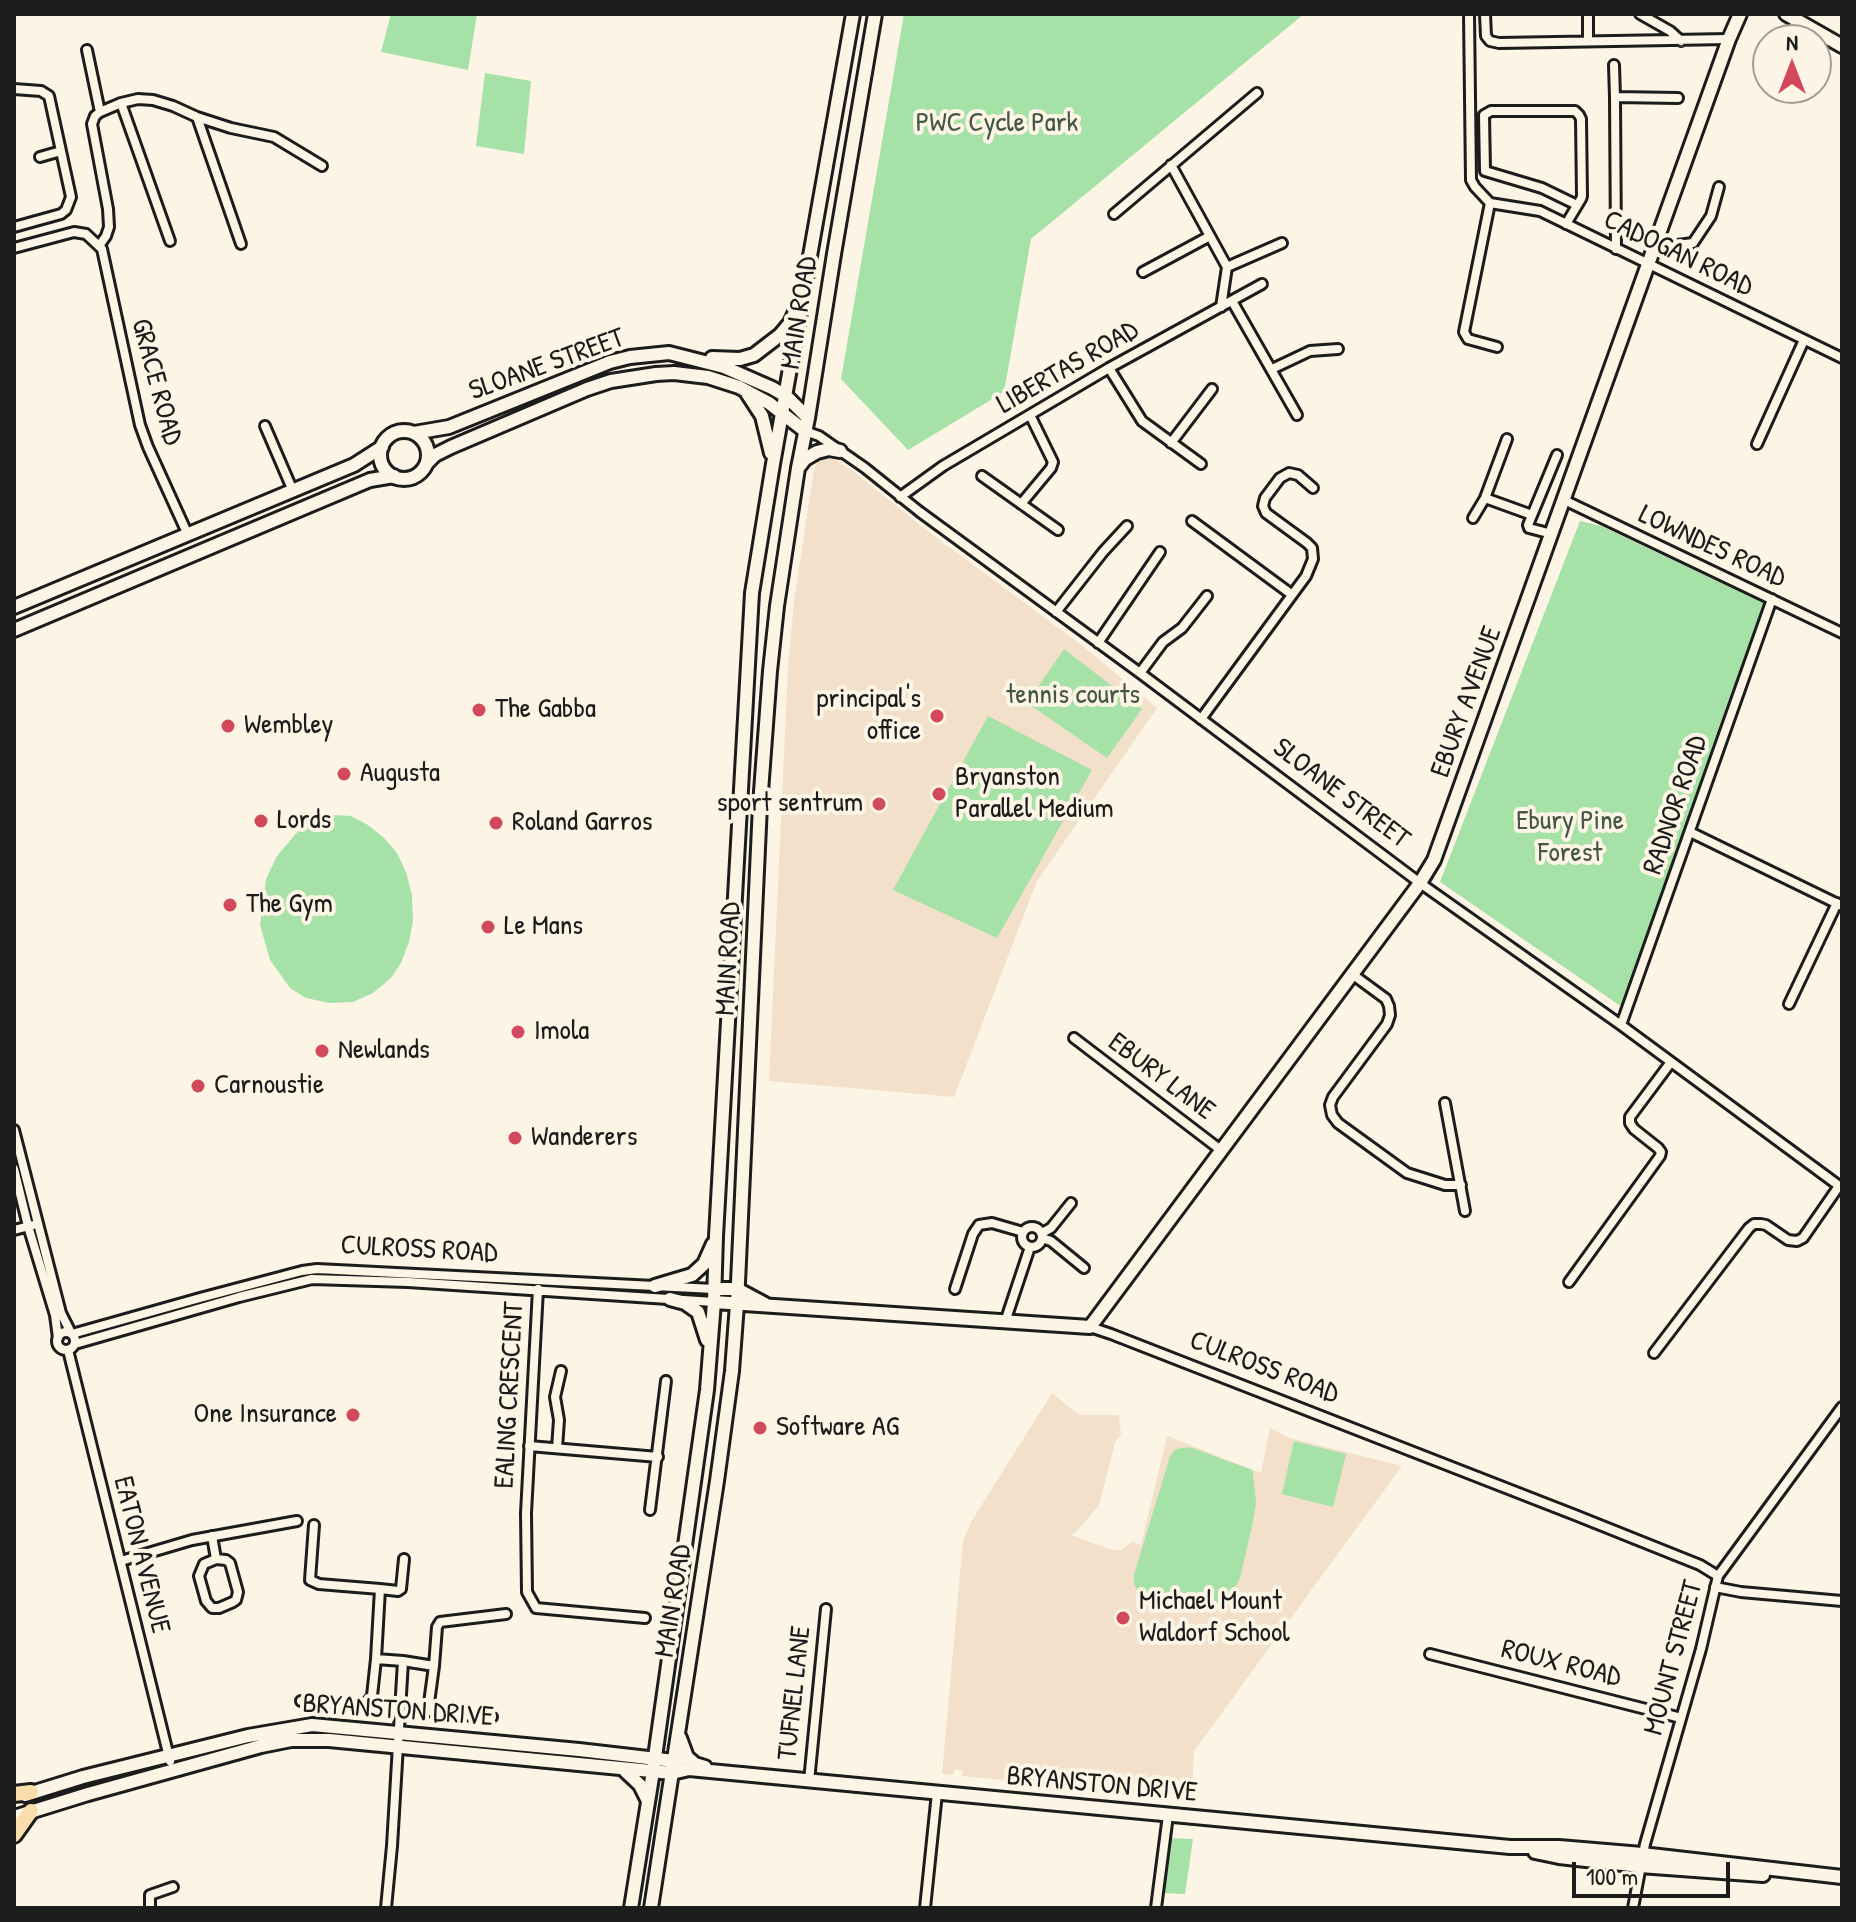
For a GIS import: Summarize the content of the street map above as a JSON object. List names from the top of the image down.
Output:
{
  "streets": {
    "main road": [
      "MAIN ROAD",
      "SLOANE STREET",
      "EBURY AVENUE",
      "CULROSS ROAD",
      "BRYANSTON DRIVE"
    ],
    "street": [
      "CADOGAN ROAD",
      "LIBERTAS ROAD",
      "GRACE ROAD",
      "LOWNDES ROAD",
      "RADNOR ROAD",
      "EBURY LANE",
      "EALING CRESCENT",
      "EATON AVENUE",
      "MOUNT STREET",
      "ROUX ROAD",
      "TUFNEL LANE"
    ]
  },
  "crossings": [
    ["CADOGAN ROAD", "EBURY AVENUE"],
    ["MAIN ROAD", "SLOANE STREET"],
    ["MAIN ROAD", "CULROSS ROAD"],
    ["MAIN ROAD", "BRYANSTON DRIVE"],
    ["SLOANE STREET", "LIBERTAS ROAD"],
    ["SLOANE STREET", "EBURY AVENUE"],
    ["SLOANE STREET", "RADNOR ROAD"],
    ["LOWNDES ROAD", "EBURY AVENUE"],
    ["LOWNDES ROAD", "RADNOR ROAD"],
    ["EBURY AVENUE", "EBURY LANE"],
    ["EBURY AVENUE", "CULROSS ROAD"],
    ["CULROSS ROAD", "EALING CRESCENT"],
    ["CULROSS ROAD", "EATON AVENUE"],
    ["CULROSS ROAD", "MOUNT STREET"],
    ["EATON AVENUE", "BRYANSTON DRIVE"],
    ["MOUNT STREET", "ROUX ROAD"],
    ["MOUNT STREET", "BRYANSTON DRIVE"],
    ["TUFNEL LANE", "BRYANSTON DRIVE"]
  ],
  "parks": ["PWC Cycle Park", "tennis courts", "Ebury Pine Forest"],
  "places": [
    "The Gabba",
    "principal's office",
    "Wembley",
    "Augusta",
    "Bryanston Parallel Medium",
    "sport sentrum",
    "Lords",
    "Roland Garros",
    "The Gym",
    "Le Mans",
    "Imola",
    "Newlands",
    "Carnoustie",
    "Wanderers",
    "One Insurance",
    "Software AG",
    "Michael Mount Waldorf School"
  ],
  "scale_bar": "100 m",
  "north": "top"
}
